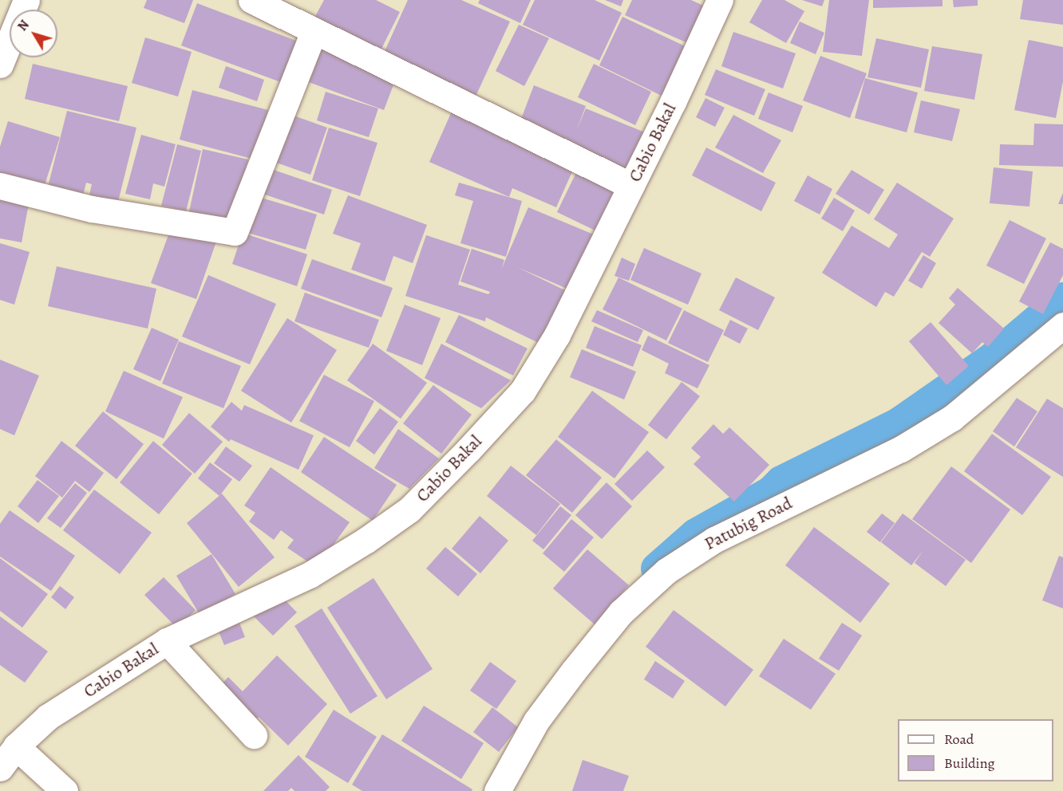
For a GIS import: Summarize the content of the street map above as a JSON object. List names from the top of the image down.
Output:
{
  "streets": {
    "street": ["Cabio Bakal", "Patubig Road"]
  },
  "legend": ["Road", "Building"],
  "north": "top left"
}
